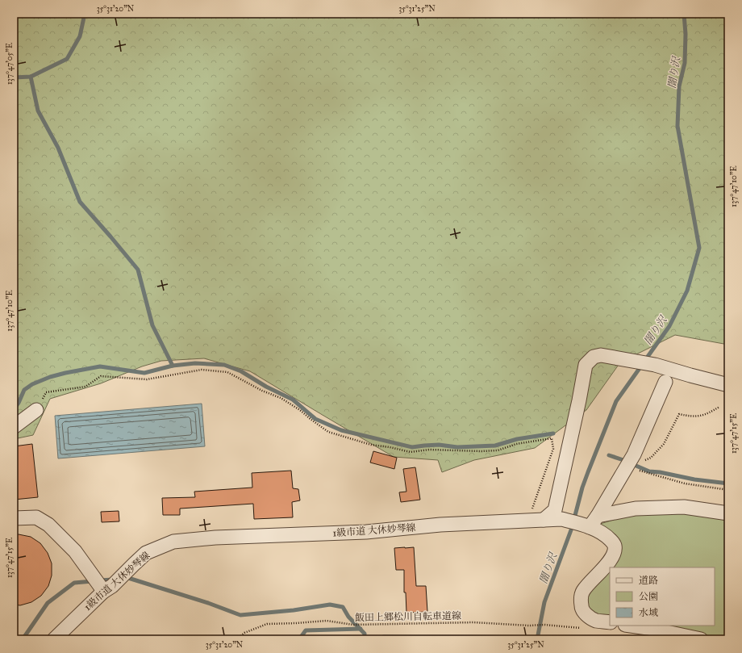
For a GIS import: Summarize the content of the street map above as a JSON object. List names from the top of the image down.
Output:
{
  "streets": {
    "street": ["1級市道 大休妙琴線"],
    "path": ["飯田上郷松川自転車道線"]
  },
  "water": ["闇り沢"],
  "legend": ["道路", "公園", "水域"],
  "coordinates": [
    "35°31'20\"N",
    "35°31'25\"N",
    "137°47'05\"E",
    "137°47'10\"E",
    "137°47'15\"E"
  ]
}
